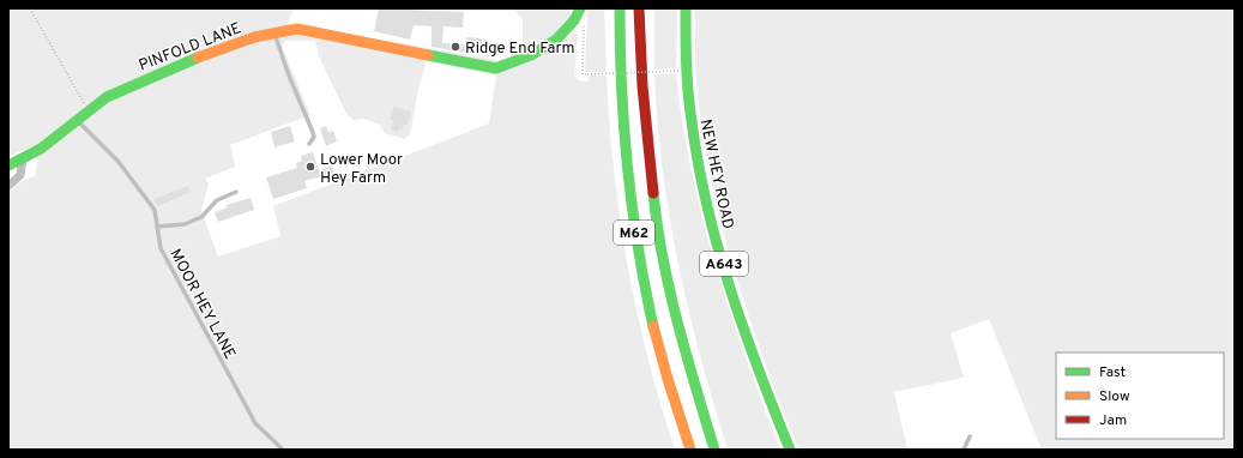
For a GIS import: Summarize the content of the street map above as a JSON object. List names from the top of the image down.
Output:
{
  "streets": {
    "main road": [
      "PINFOLD LANE",
      "NEW HEY ROAD",
      "M62",
      "A643"
    ],
    "lane": ["MOOR HEY LANE"]
  },
  "crossings": [
    ["PINFOLD LANE", "MOOR HEY LANE"]
  ],
  "places": ["Ridge End Farm", "Lower Moor Hey Farm"],
  "legend": ["Fast", "Slow", "Jam"]
}
